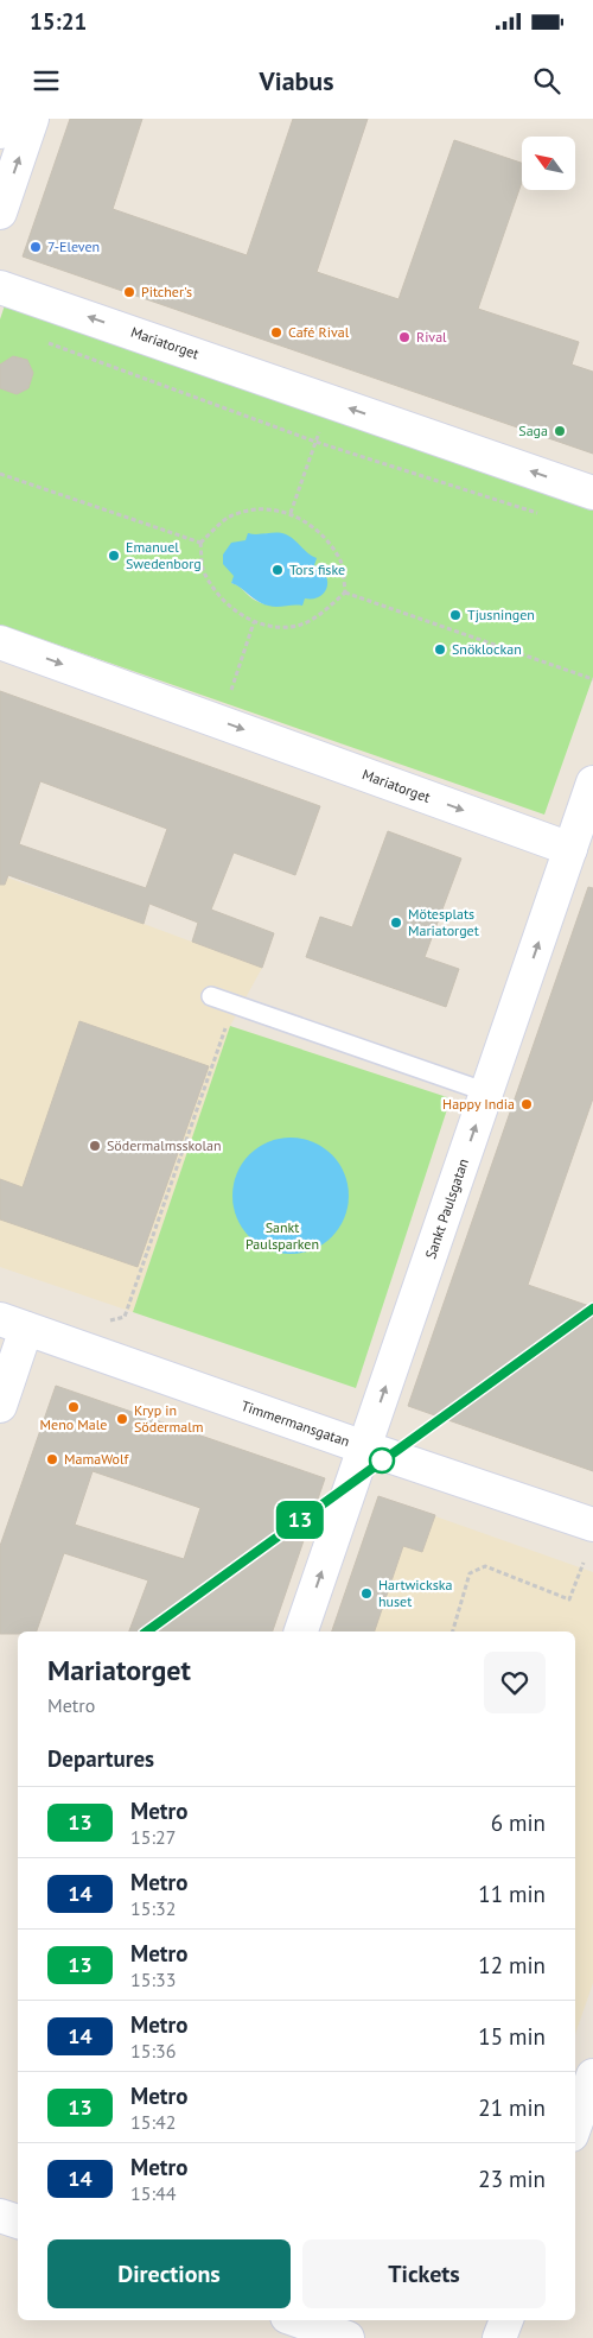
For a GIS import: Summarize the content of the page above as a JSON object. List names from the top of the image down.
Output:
{
  "streets": {
    "street": ["Mariatorget", "Sankt Paulsgatan", "Timmermansgatan"]
  },
  "crossings": [
    ["Mariatorget", "Sankt Paulsgatan"],
    ["Sankt Paulsgatan", "Timmermansgatan"]
  ],
  "one_way": ["Sankt Paulsgatan"],
  "parks": ["Sankt Paulsparken"],
  "places": [
    "7-Eleven",
    "Pitcher's",
    "Café Rival",
    "Rival",
    "Saga",
    "Emanuel Swedenborg",
    "Tors fiske",
    "Tjusningen",
    "Snöklockan",
    "Mötesplats Mariatorget",
    "Happy India",
    "Södermalmsskolan",
    "Meno Male",
    "Kryp in Södermalm",
    "MamaWolf",
    "Hartwickska huset"
  ],
  "lines": ["metro line 13"],
  "north": "top left",
  "page": {
    "status": "15:21",
    "header": "Viabus",
    "on_map": "13",
    "heading": [
      ["Mariatorget", "Metro"],
      "Departures"
    ],
    "list": [
      {
        "mark": "13",
        "name": "Metro",
        "note": "15:27",
        "value": "6 min"
      },
      {
        "mark": "14",
        "name": "Metro",
        "note": "15:32",
        "value": "11 min"
      },
      {
        "mark": "13",
        "name": "Metro",
        "note": "15:33",
        "value": "12 min"
      },
      {
        "mark": "14",
        "name": "Metro",
        "note": "15:36",
        "value": "15 min"
      },
      {
        "mark": "13",
        "name": "Metro",
        "note": "15:42",
        "value": "21 min"
      },
      {
        "mark": "14",
        "name": "Metro",
        "note": "15:44",
        "value": "23 min"
      }
    ],
    "buttons": ["Directions", "Tickets"]
  }
}
